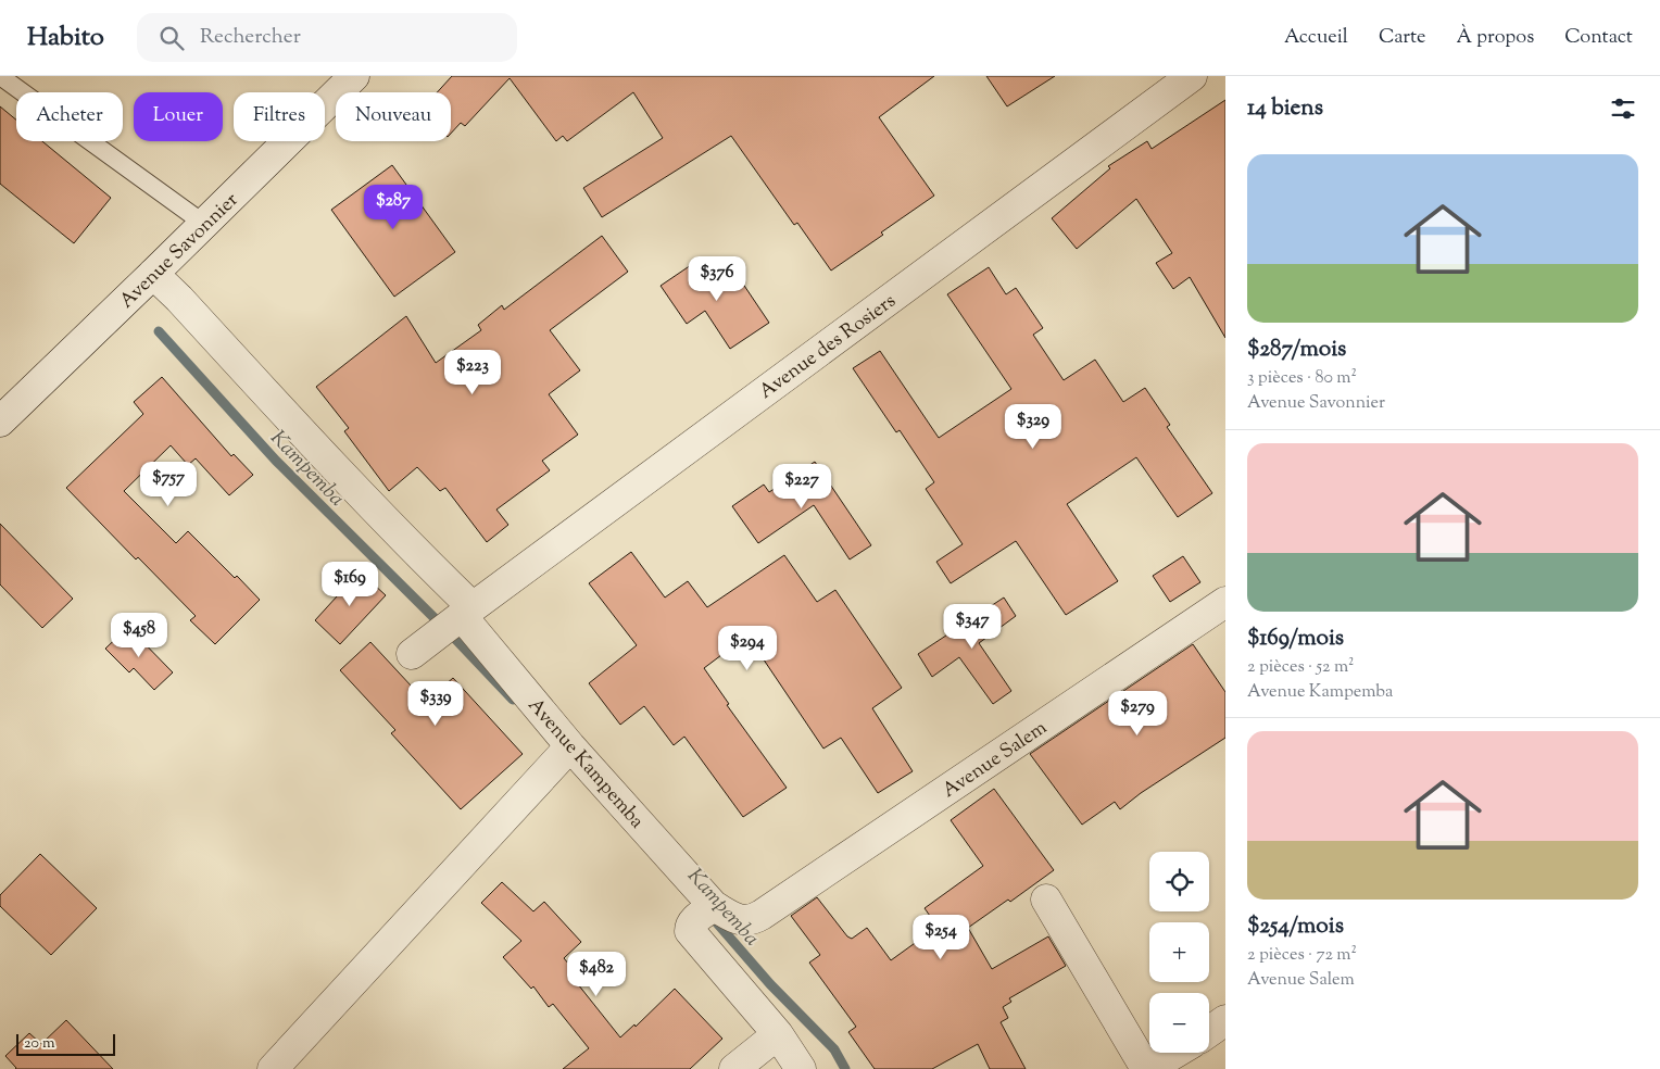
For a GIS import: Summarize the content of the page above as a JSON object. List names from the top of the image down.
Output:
{
  "streets": {
    "street": [
      "Avenue Savonnier",
      "Avenue des Rosiers",
      "Avenue Salem",
      "Avenue Kampemba"
    ]
  },
  "crossings": [
    ["Avenue Savonnier", "Avenue Kampemba"],
    ["Avenue des Rosiers", "Avenue Kampemba"],
    ["Avenue Salem", "Avenue Kampemba"]
  ],
  "water": ["Kampemba"],
  "scale_bar": "20 m",
  "page": {
    "header": "Habito",
    "search": "Rechercher",
    "nav": [
      "Accueil",
      "Carte",
      "À propos",
      "Contact"
    ],
    "heading": "14 biens",
    "chip": [
      "Acheter",
      "Louer",
      "Filtres",
      "Nouveau"
    ],
    "list": [
      {
        "name": "$287/mois",
        "note": "3 pièces · 80 m² · Avenue Savonnier"
      },
      {
        "name": "$169/mois",
        "note": "2 pièces · 52 m² · Avenue Kampemba"
      },
      {
        "name": "$254/mois",
        "note": "2 pièces · 72 m² · Avenue Salem"
      }
    ],
    "price": [
      "$287",
      "$376",
      "$223",
      "$329",
      "$757",
      "$227",
      "$169",
      "$347",
      "$458",
      "$294",
      "$339",
      "$279",
      "$254",
      "$482"
    ],
    "map_buttons": ["+", "−"],
    "scale": "20 m"
  }
}
